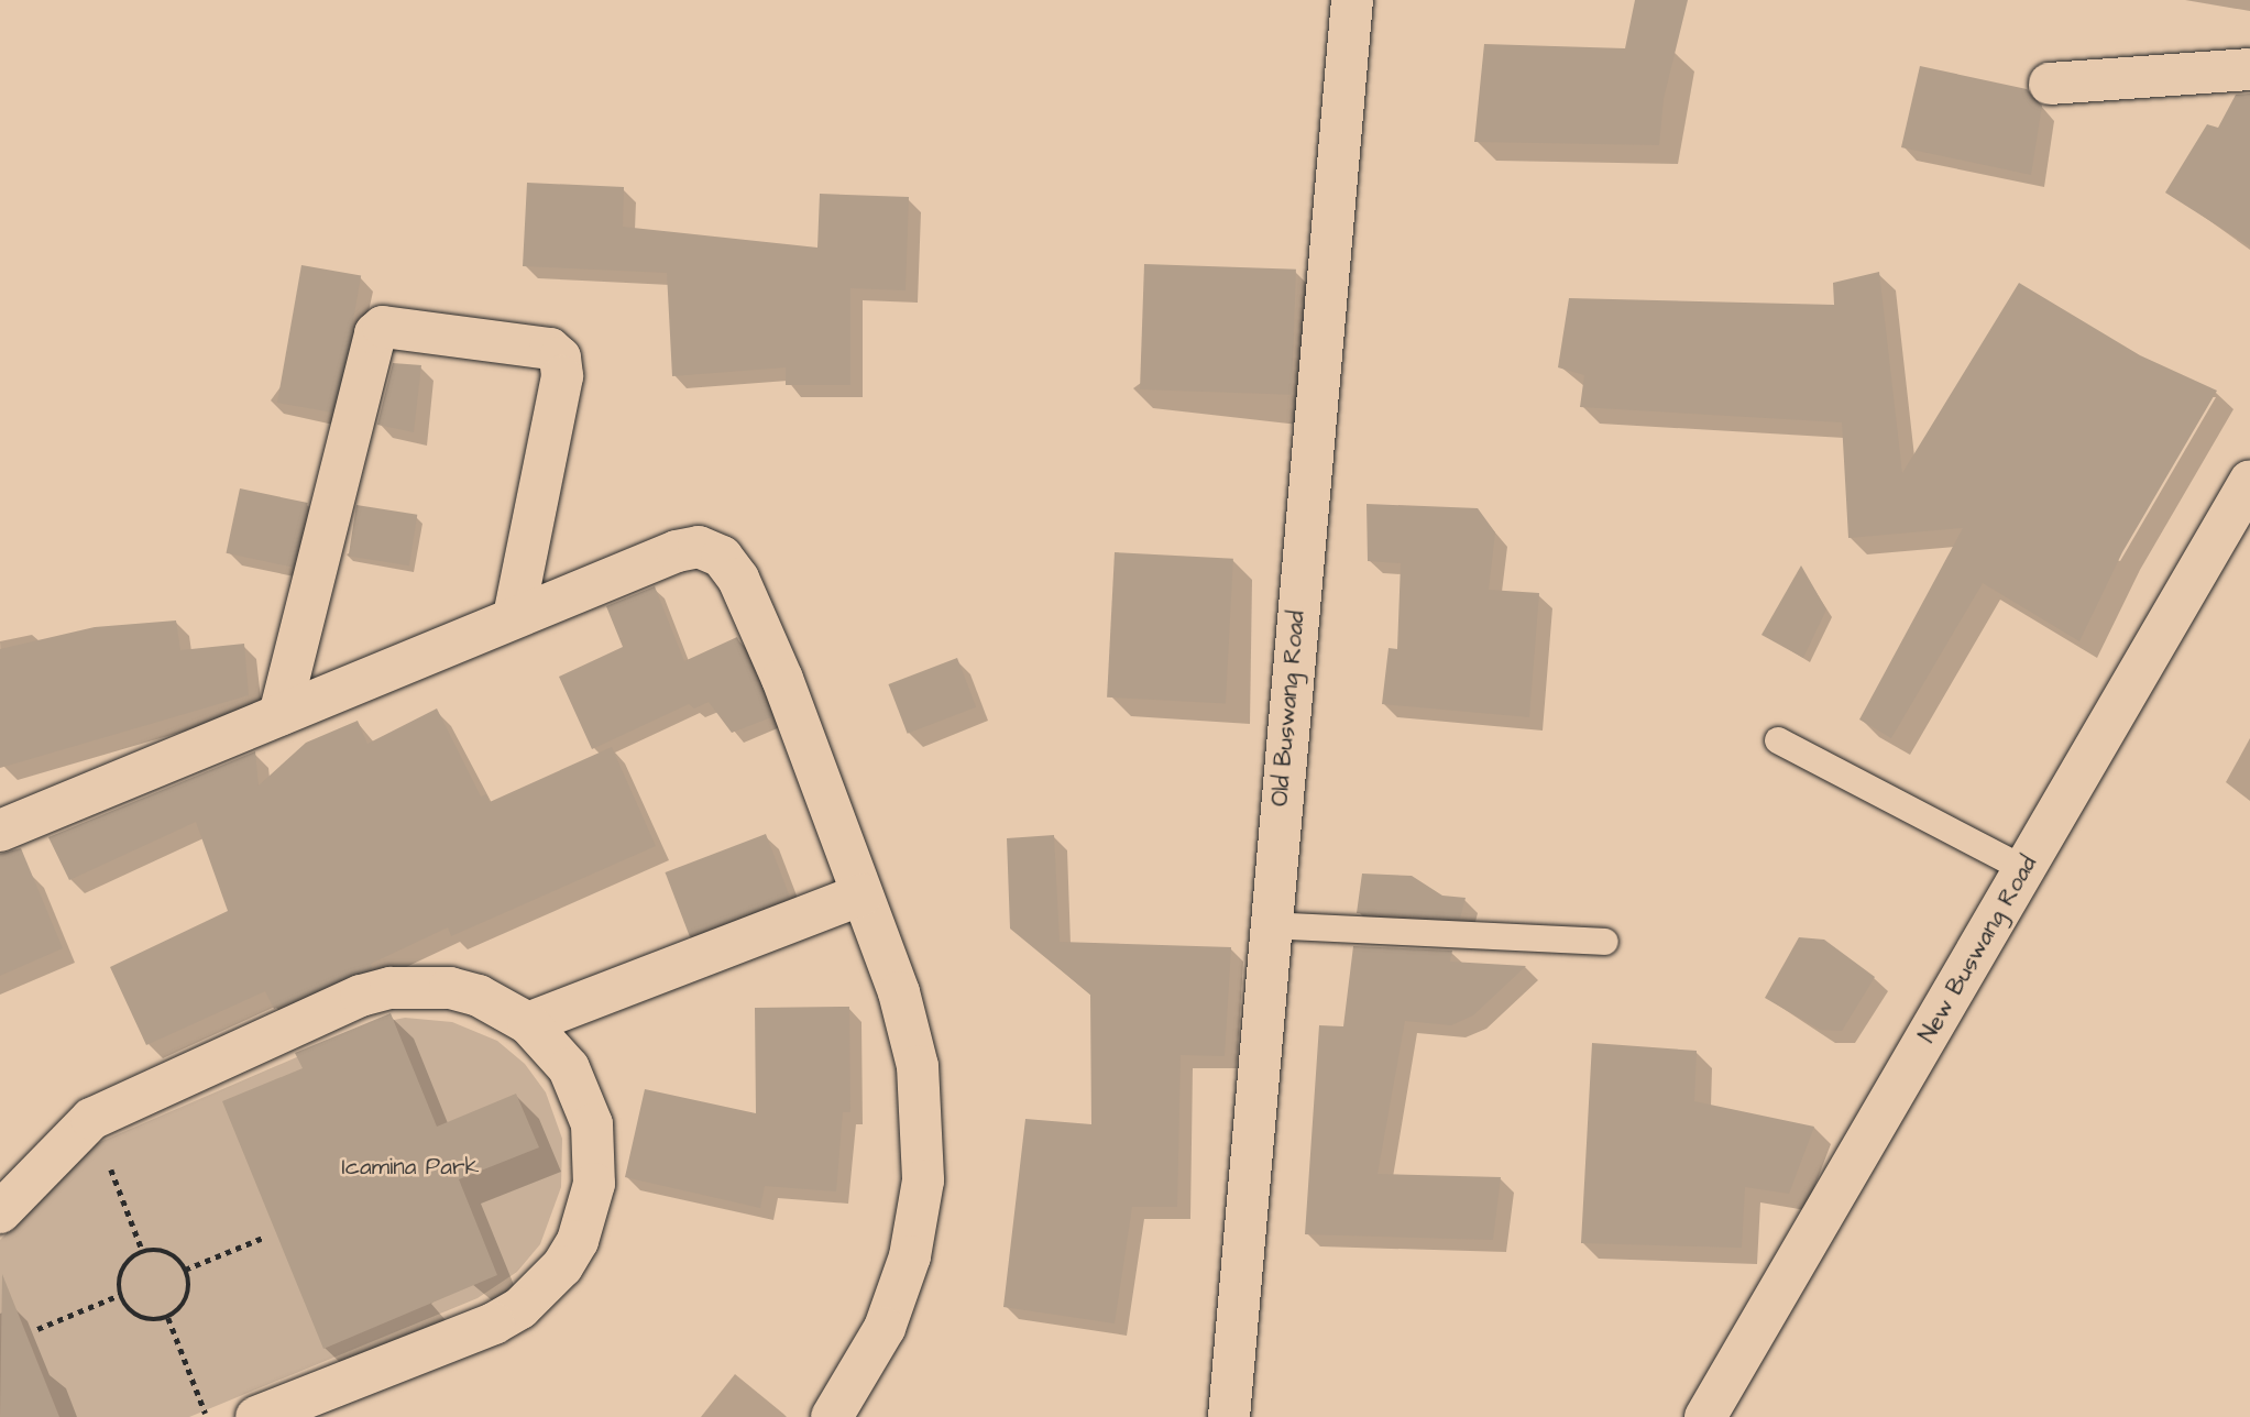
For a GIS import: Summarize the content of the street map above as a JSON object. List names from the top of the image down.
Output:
{
  "streets": {
    "street": ["Old Buswang Road", "New Buswang Road"]
  },
  "parks": ["Icamina Park"]
}
